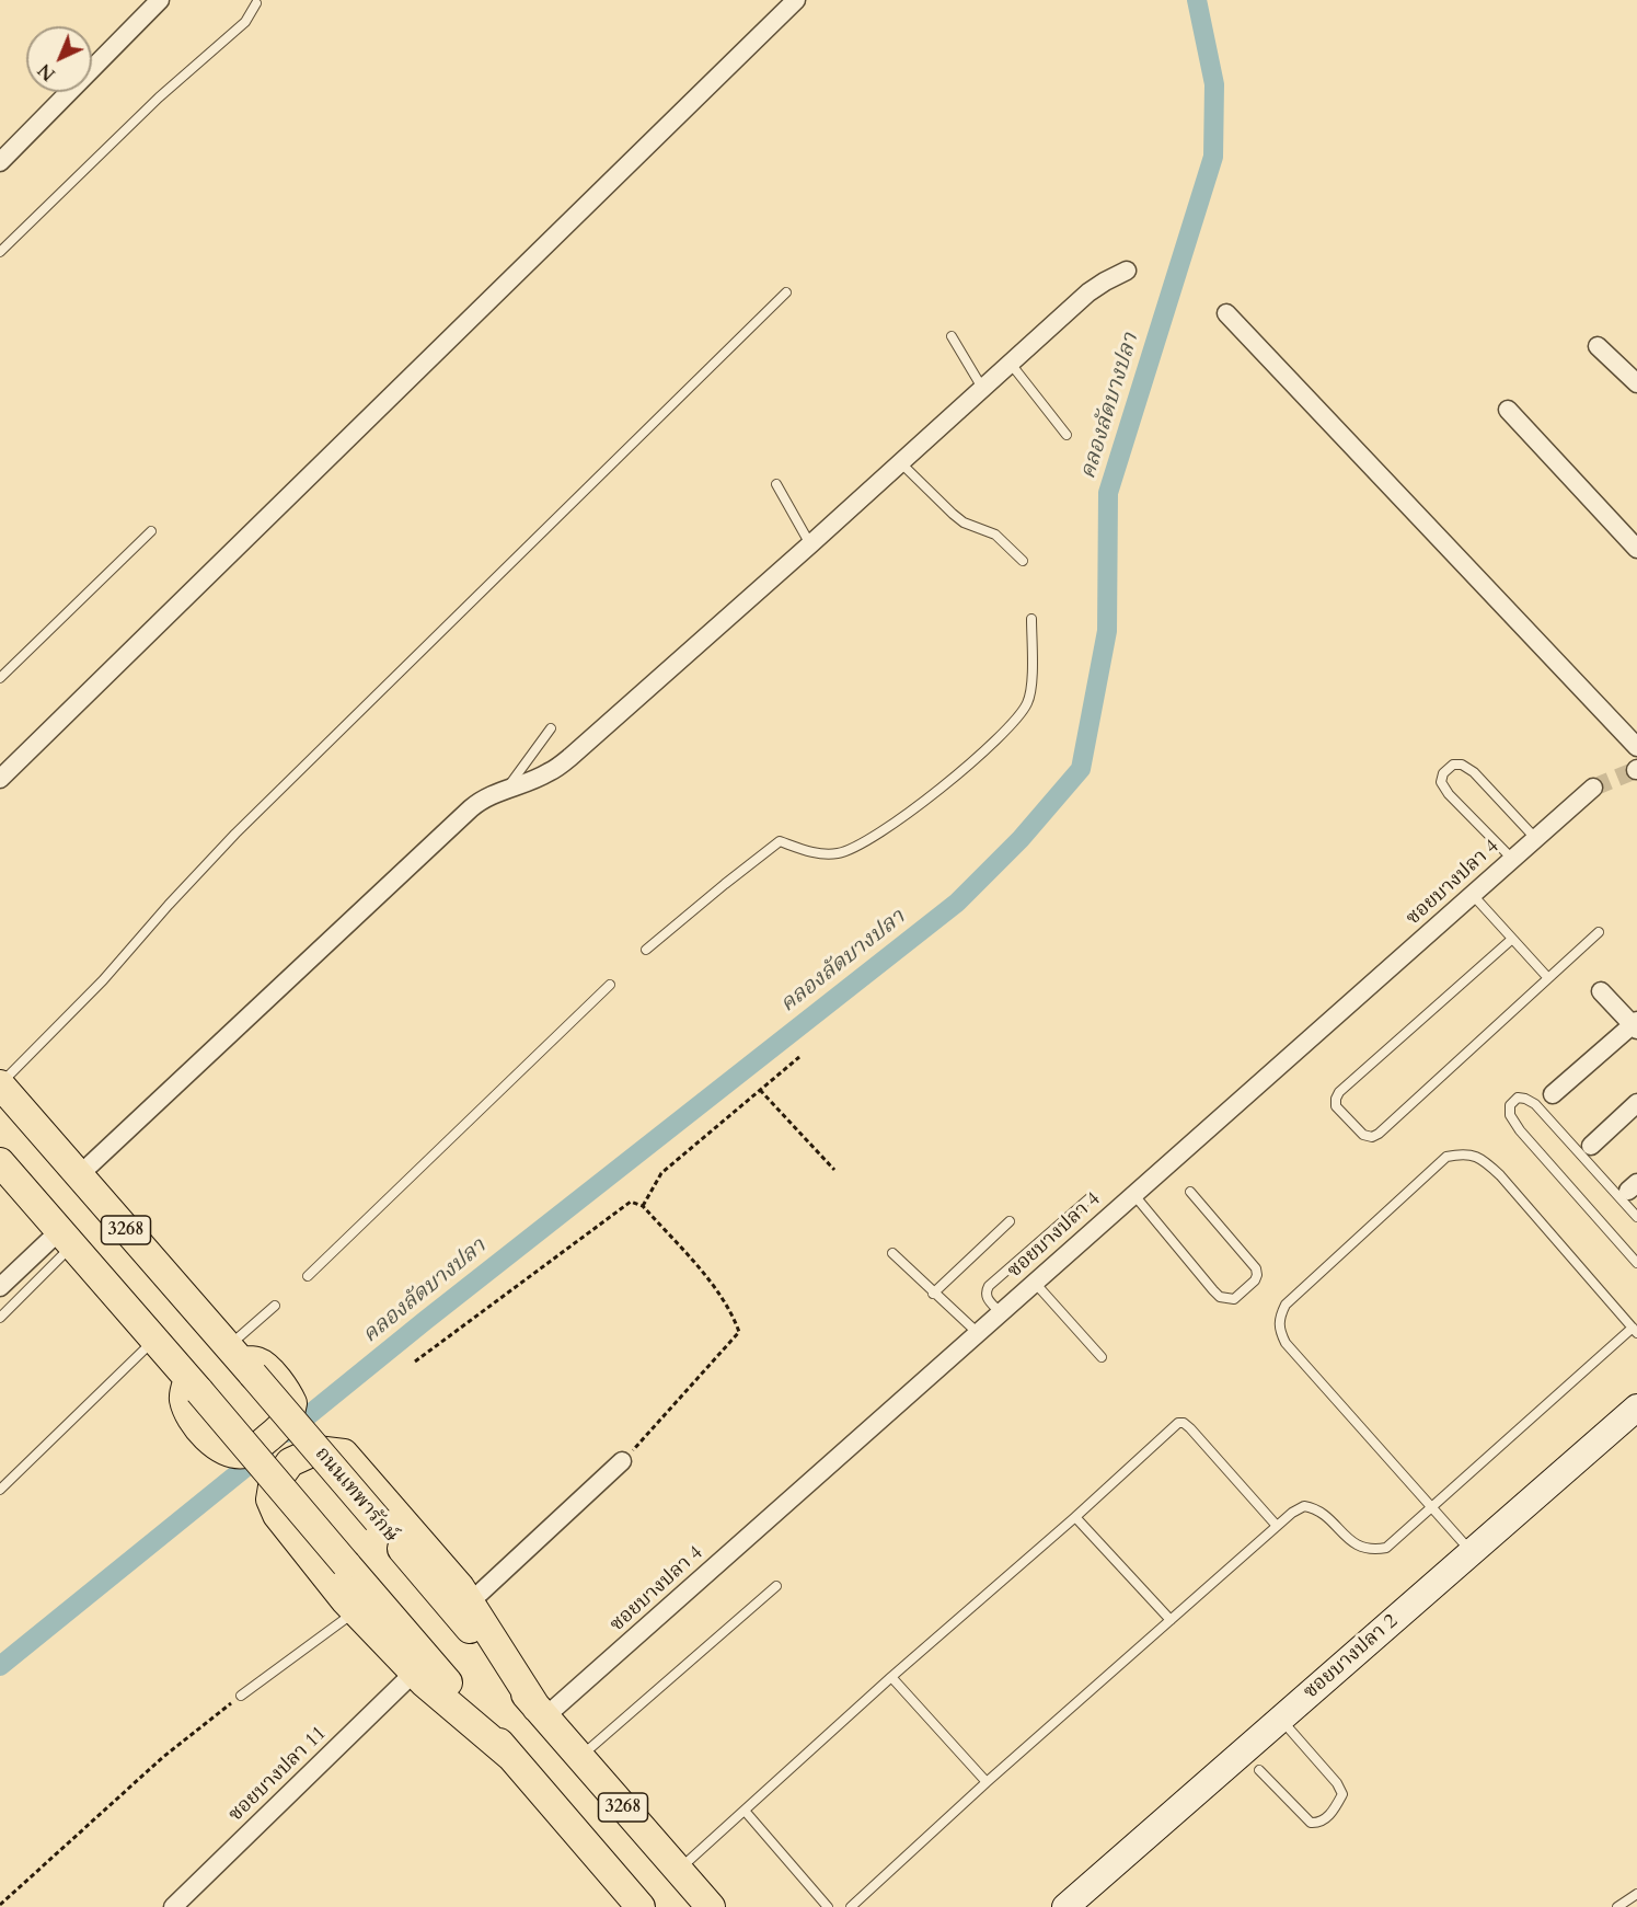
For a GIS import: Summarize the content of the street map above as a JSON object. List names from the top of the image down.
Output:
{
  "streets": {
    "main road": ["3268", "ถนนเทพารักษ์"],
    "street": ["ซอยบางปลา 4", "ซอยบางปลา 2", "ซอยบางปลา 11"]
  },
  "crossings": [
    ["ซอยบางปลา 4", "ถนนเทพารักษ์"]
  ],
  "water": ["คลองลัดบางปลา"],
  "north": "bottom left"
}
